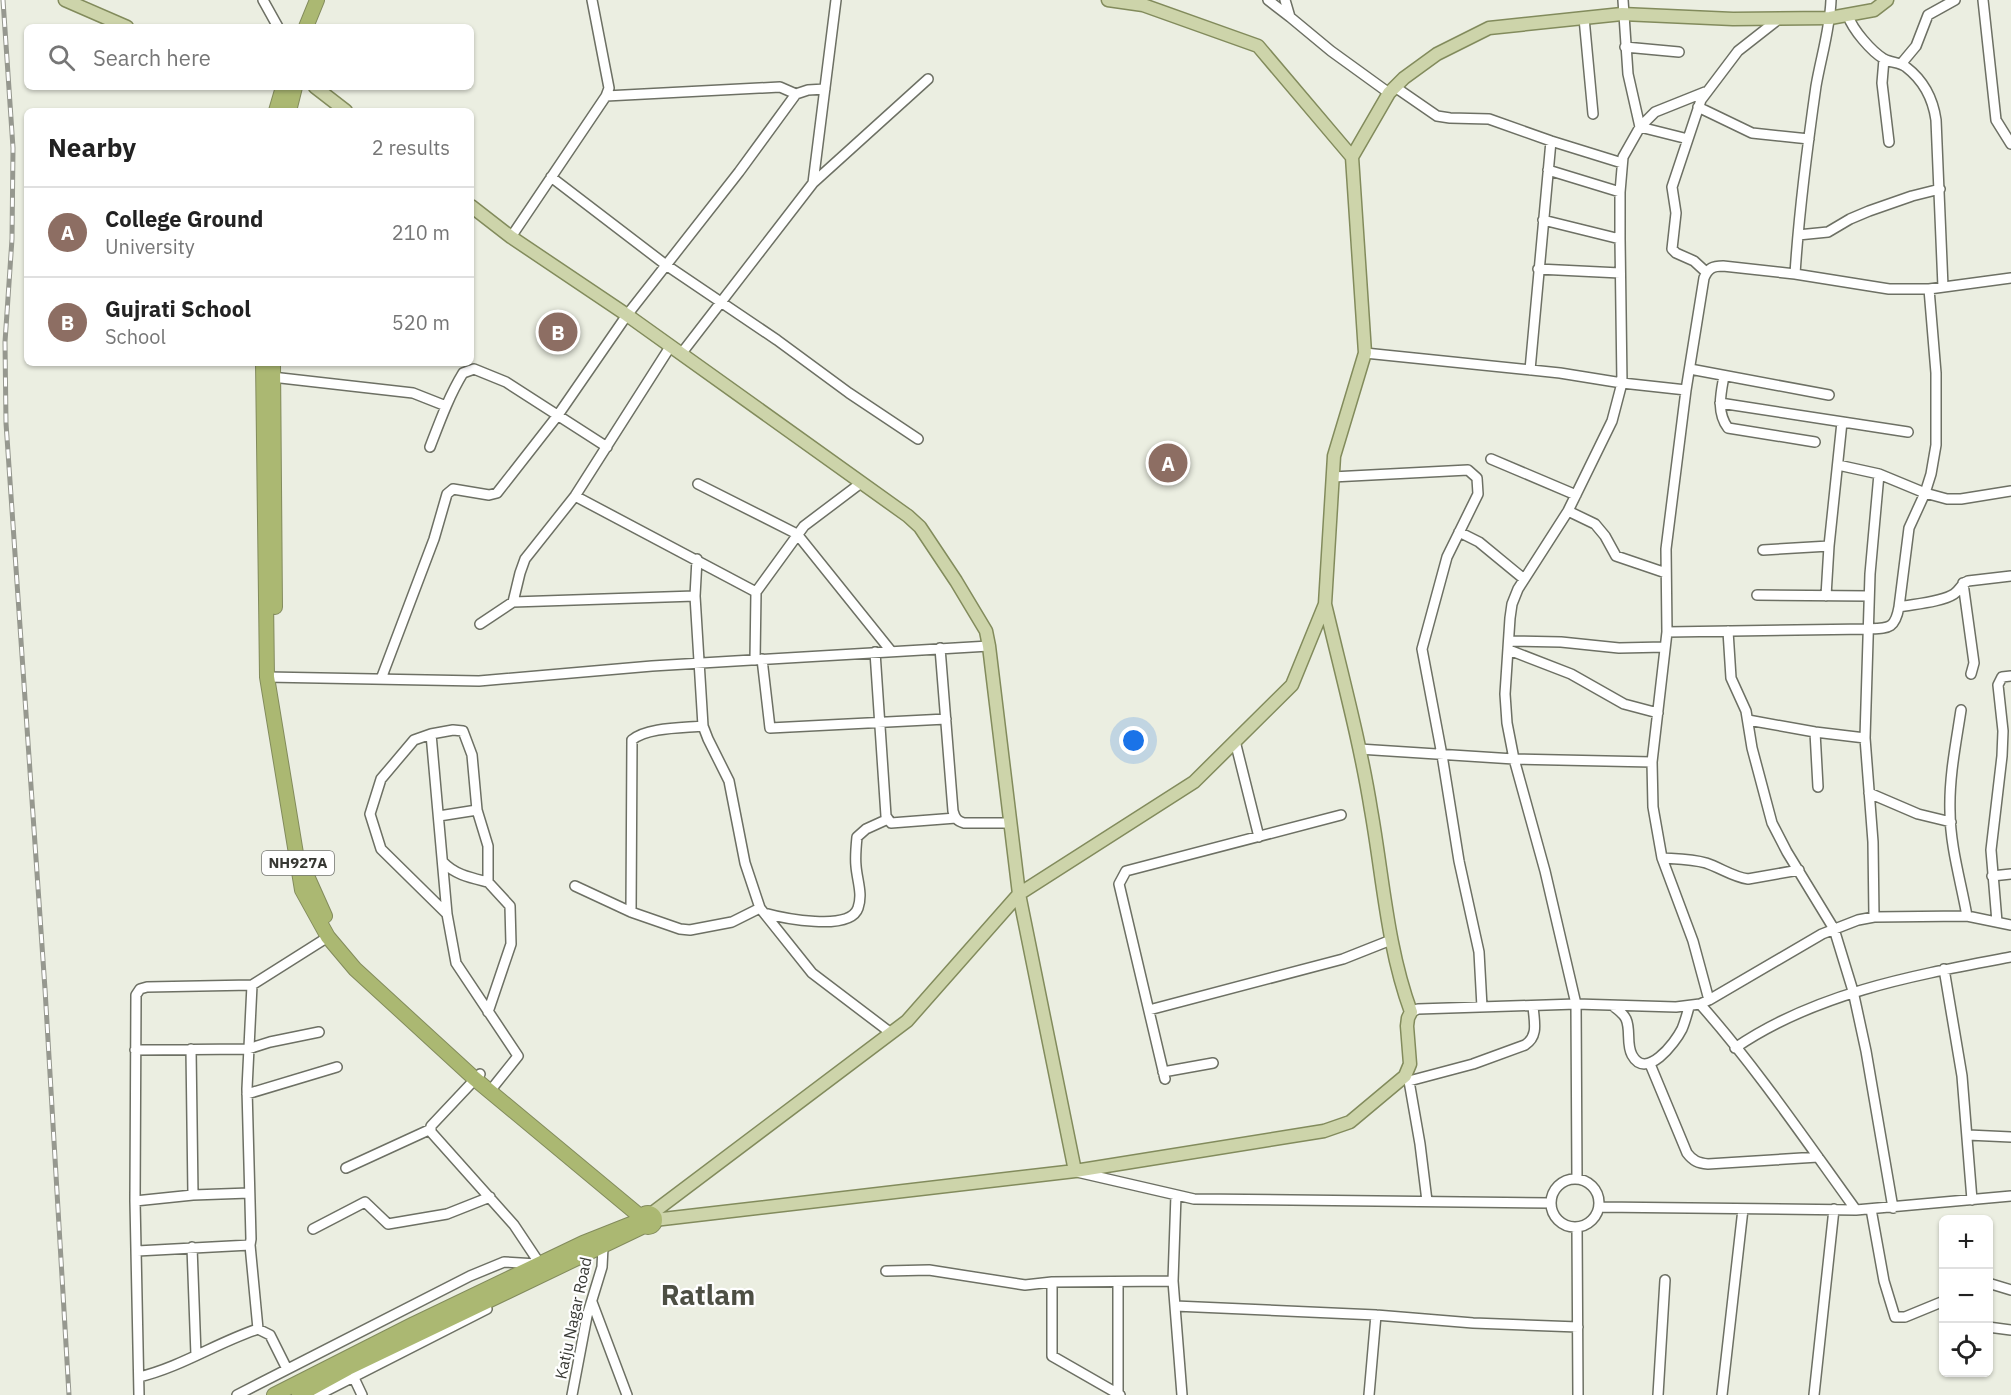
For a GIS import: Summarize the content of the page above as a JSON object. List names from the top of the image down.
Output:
{
  "streets": {
    "highway": ["NH927A"],
    "street": ["Katju Nagar Road"]
  },
  "districts": ["Ratlam"],
  "page": {
    "search": "Search here",
    "heading": ["Nearby", "2 results"],
    "list": [
      {
        "mark": "A",
        "name": "College Ground",
        "note": "University",
        "value": "210 m"
      },
      {
        "mark": "B",
        "name": "Gujrati School",
        "note": "School",
        "value": "520 m"
      }
    ],
    "pins": ["B", "A"],
    "map_buttons": ["+", "−"]
  }
}
